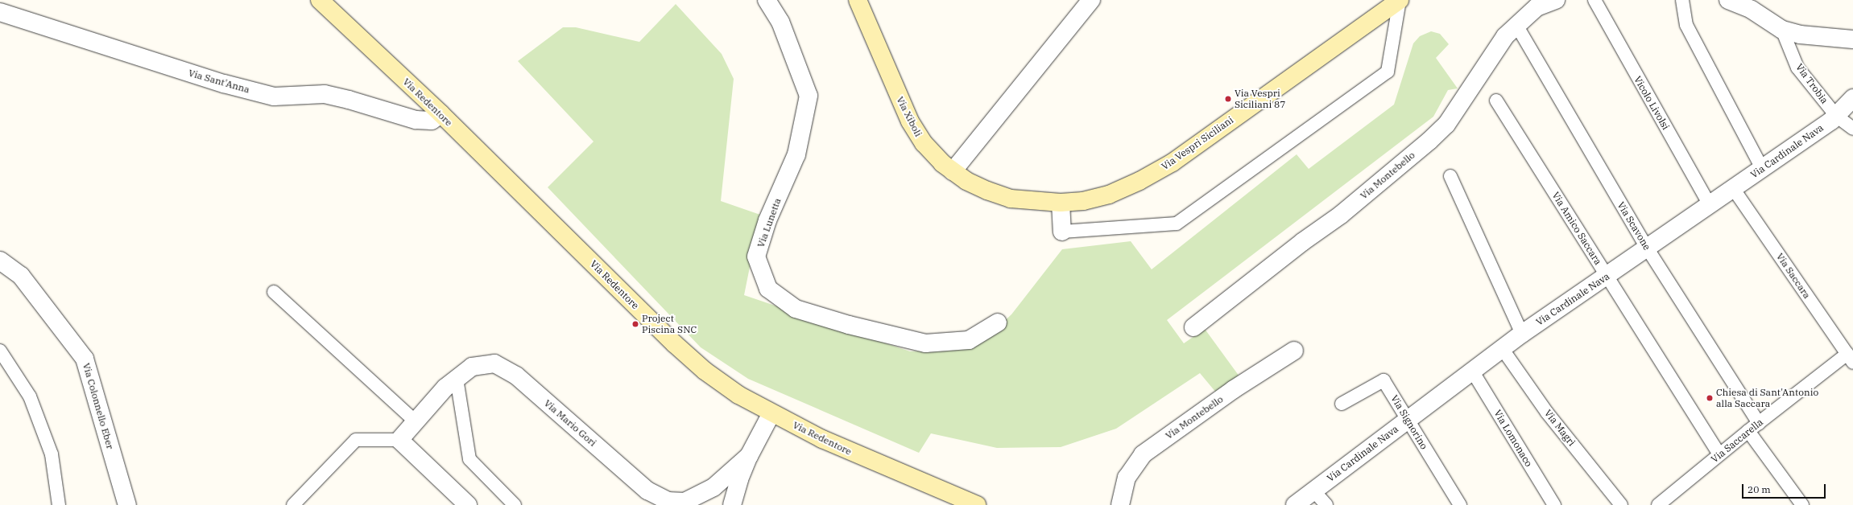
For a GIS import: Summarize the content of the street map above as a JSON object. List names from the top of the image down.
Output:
{
  "streets": {
    "street": [
      "Via Sant'Anna",
      "Via Redentore",
      "Via Xiboli",
      "Via Vespri Siciliani",
      "Via Cardinale Nava",
      "Via Montebello",
      "Via Lunetta",
      "Via Colonnello Eber",
      "Via Mario Gori"
    ],
    "lane": [
      "Via Trobia",
      "Vicolo Livolsi",
      "Via Scavone",
      "Via Amico Saccara",
      "Via Saccara",
      "Via Signorino",
      "Via Magrì",
      "Via Lomonaco",
      "Via Saccarella"
    ]
  },
  "crossings": [
    ["Via Sant'Anna", "Via Redentore"],
    ["Via Trobia", "Via Cardinale Nava"],
    ["Via Redentore", "Via Mario Gori"],
    ["Vicolo Livolsi", "Via Cardinale Nava"],
    ["Via Xiboli", "Via Vespri Siciliani"],
    ["Via Cardinale Nava", "Via Scavone"],
    ["Via Cardinale Nava", "Via Amico Saccara"],
    ["Via Cardinale Nava", "Via Saccara"],
    ["Via Cardinale Nava", "Via Signorino"],
    ["Via Cardinale Nava", "Via Magrì"],
    ["Via Cardinale Nava", "Via Lomonaco"],
    ["Via Montebello", "Via Scavone"],
    ["Via Scavone", "Via Saccarella"],
    ["Via Amico Saccara", "Via Saccarella"],
    ["Via Saccara", "Via Saccarella"]
  ],
  "places": ["Via Vespri Siciliani 87", "Project Piscina SNC", "Chiesa di Sant'Antonio alla Saccara"],
  "scale_bar": "20 m"
}
